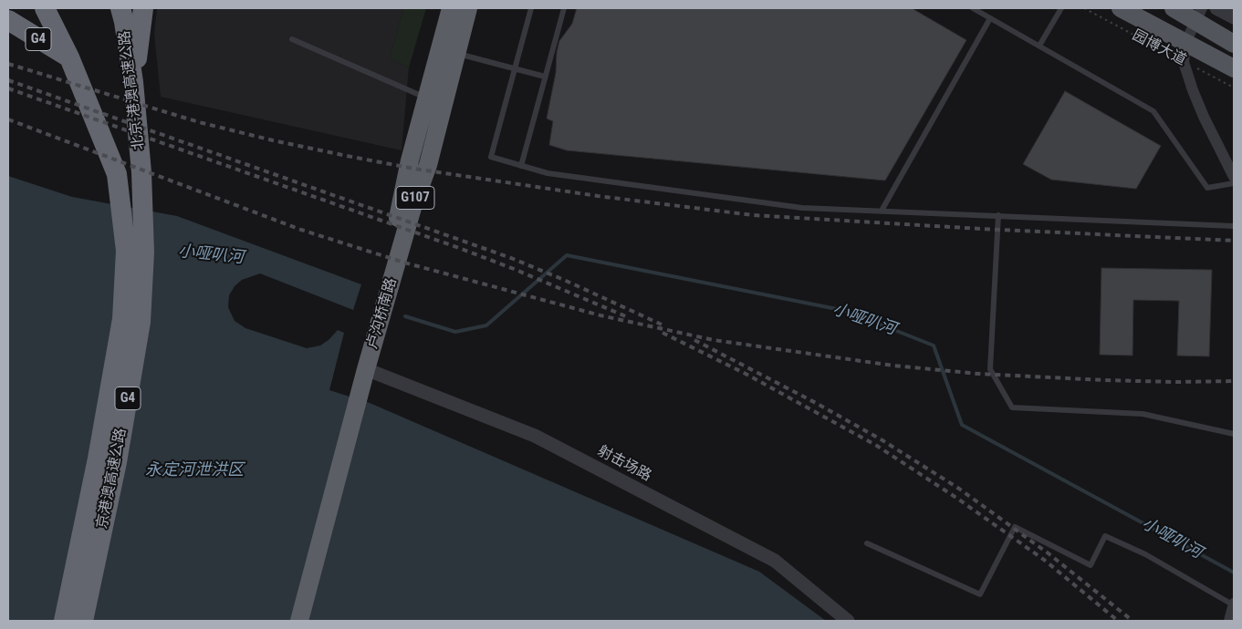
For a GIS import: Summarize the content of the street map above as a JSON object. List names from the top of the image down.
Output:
{
  "streets": {
    "highway": [
      "G4",
      "北京-港澳高速公路",
      "G107",
      "卢沟桥南路",
      "京港澳高速公路"
    ],
    "main road": ["园博大道"],
    "street": ["射击场路"]
  },
  "crossings": [
    ["G4", "京港澳高速公路"],
    ["北京-港澳高速公路", "京港澳高速公路"],
    ["卢沟桥南路", "射击场路"]
  ],
  "water": ["小哑叭河", "永定河泄洪区"]
}
